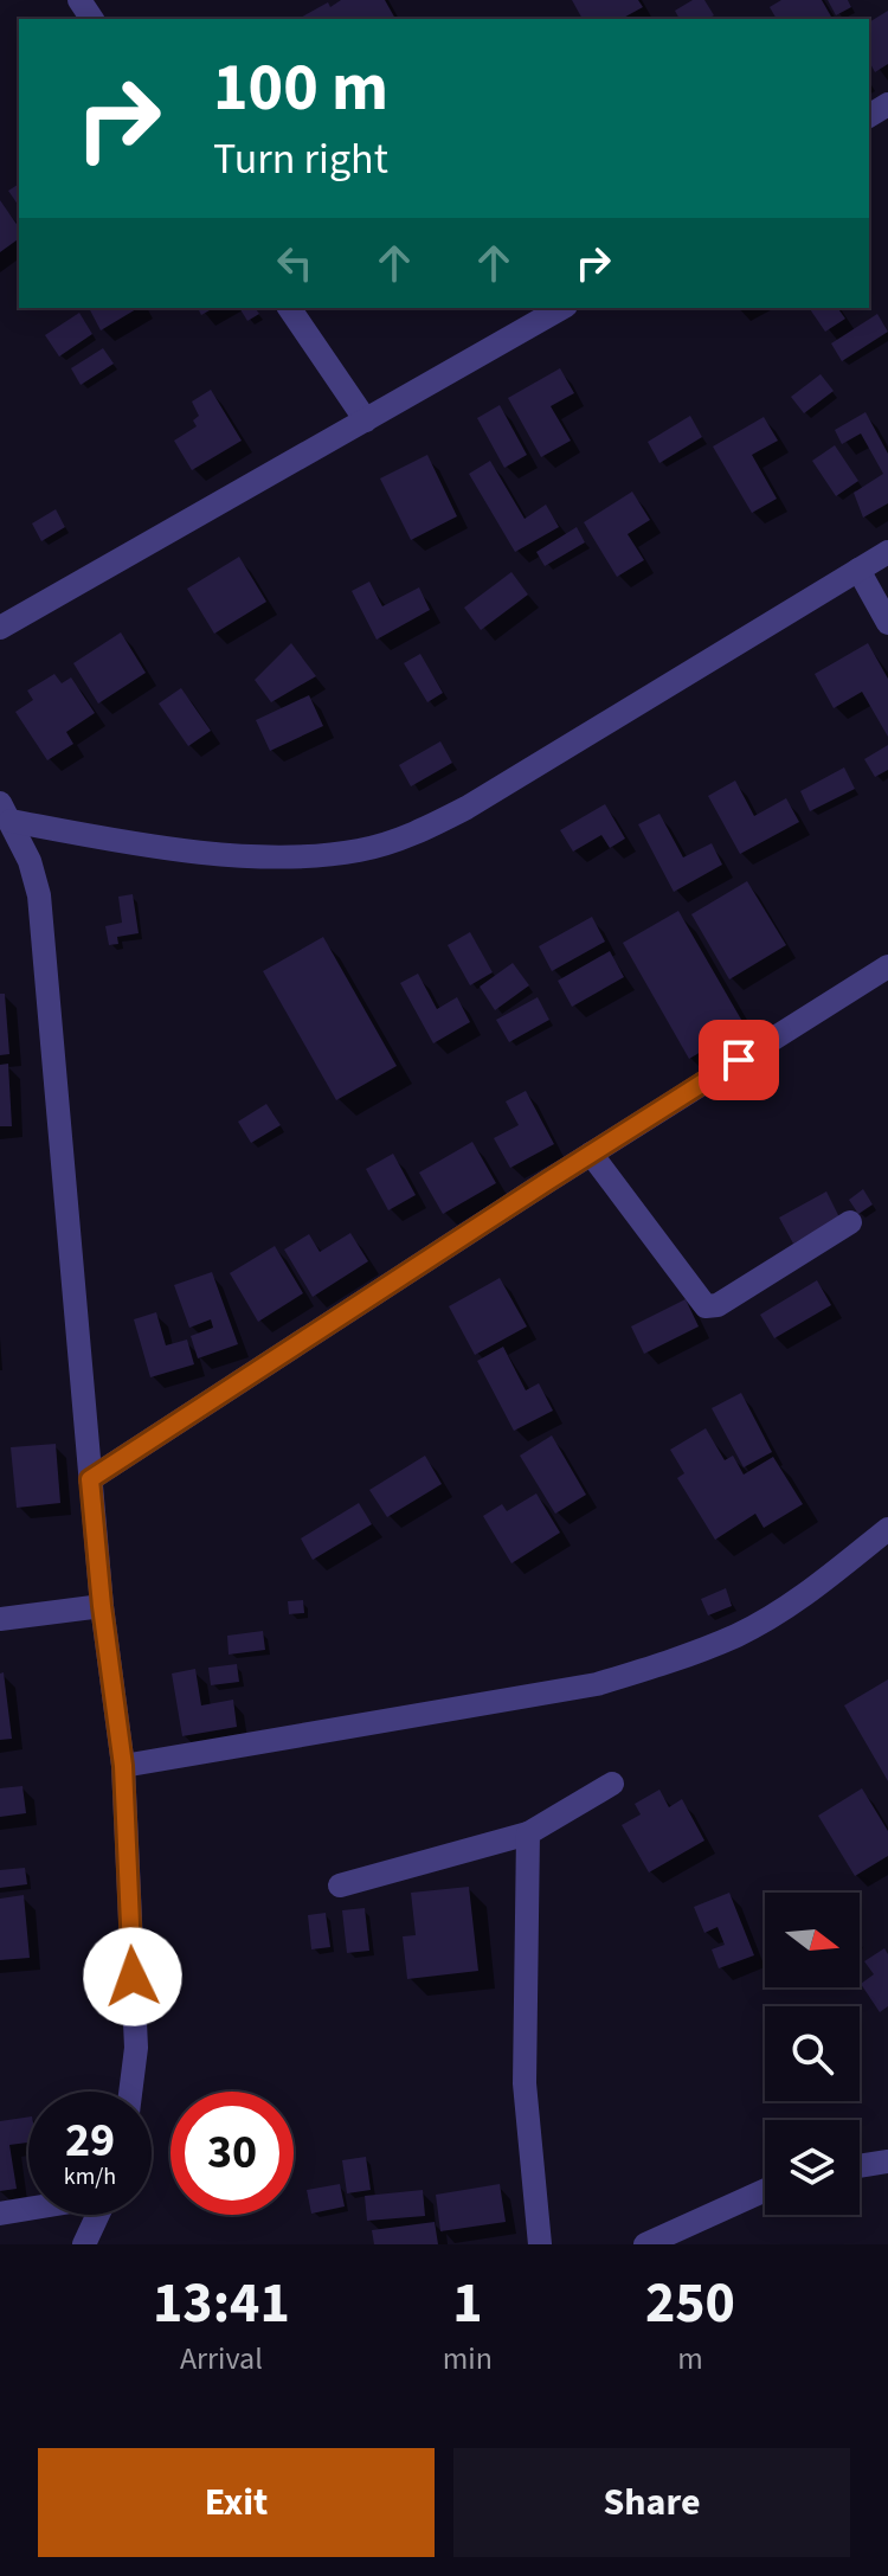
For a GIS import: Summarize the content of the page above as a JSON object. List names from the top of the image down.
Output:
{
  "north": "right",
  "page": {
    "turn": ["100 m", "Turn right"],
    "speed": "29 km/h",
    "limit": "30",
    "eta": [
      "13:41",
      "Arrival",
      "1",
      "min",
      "250",
      "m"
    ],
    "buttons": ["Exit", "Share"]
  }
}
